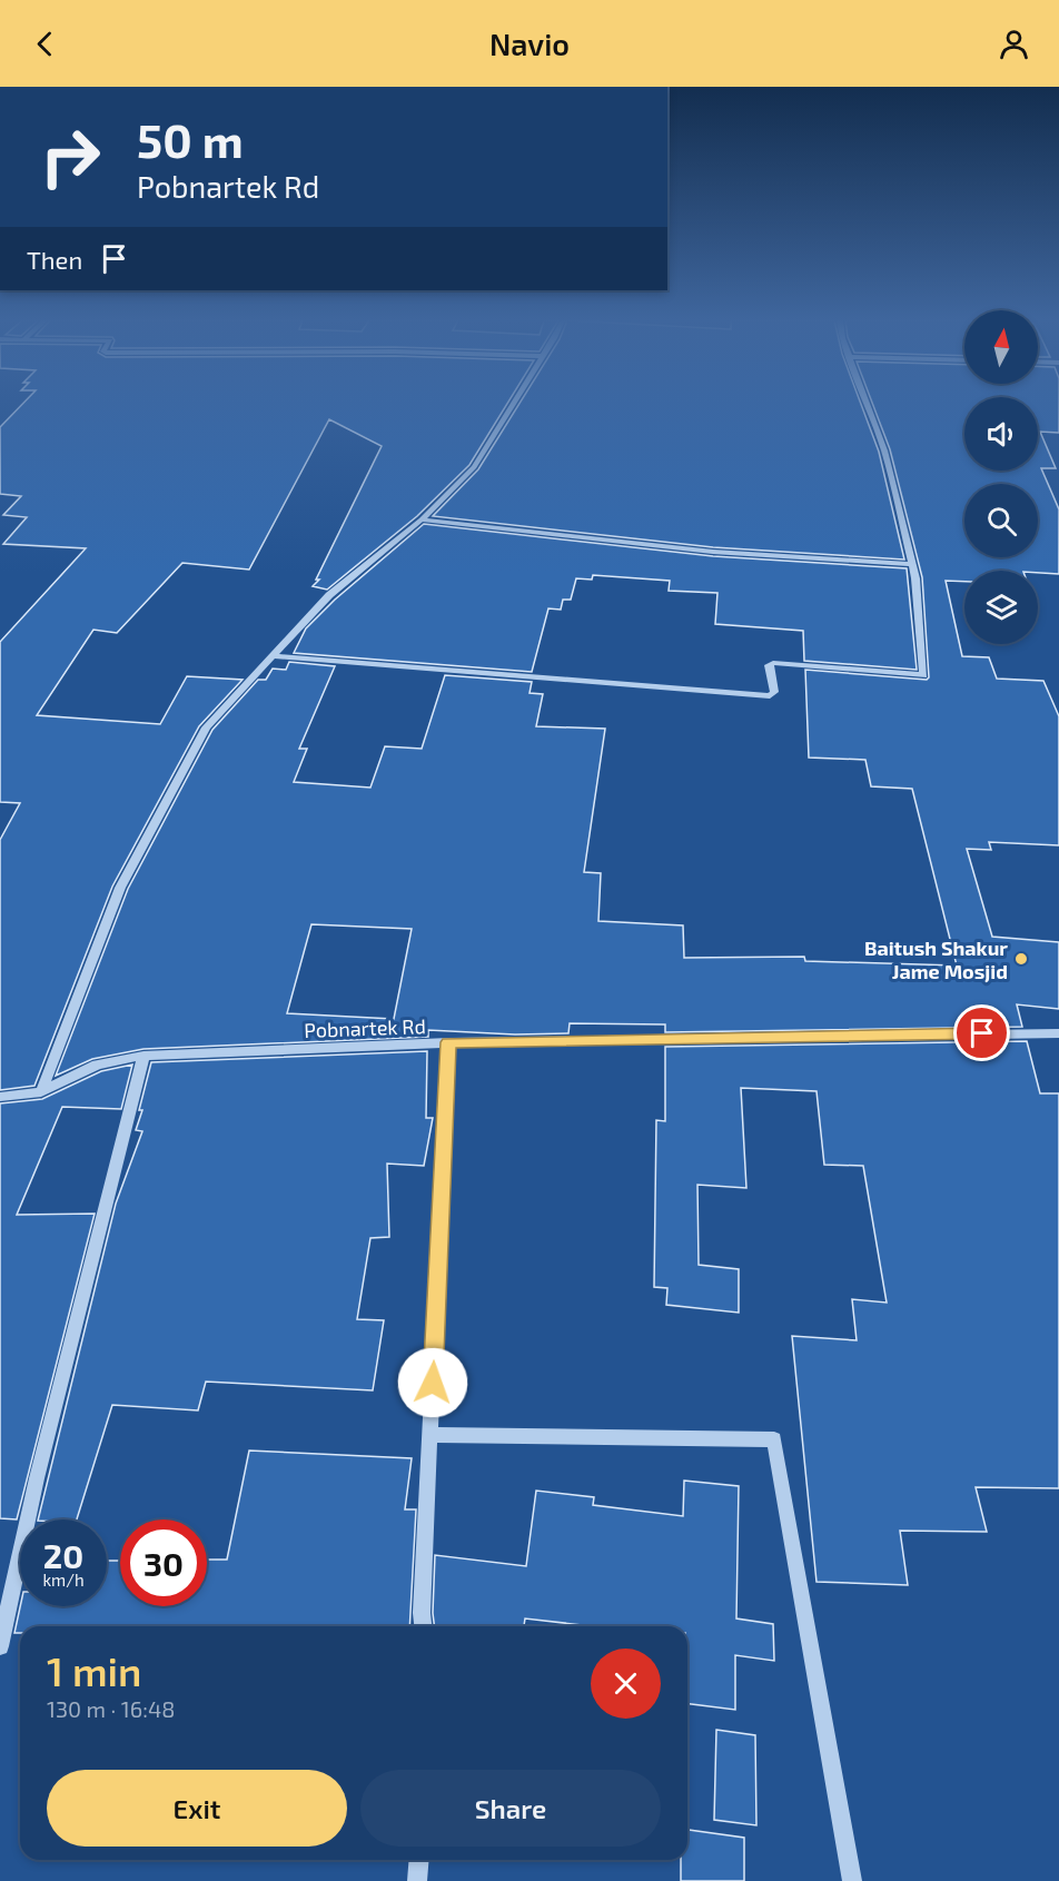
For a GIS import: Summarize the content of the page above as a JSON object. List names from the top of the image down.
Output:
{
  "streets": {
    "street": ["Pobnartek Rd"]
  },
  "places": ["Baitush Shakur Jame Mosjid"],
  "north": "top",
  "page": {
    "header": "Navio",
    "turn": ["50 m", "Pobnartek Rd"],
    "then": "Then",
    "speed": "20 km/h",
    "limit": "30",
    "heading": ["1 min", "130 m · 16:48"],
    "buttons": ["Exit", "Share"]
  }
}
